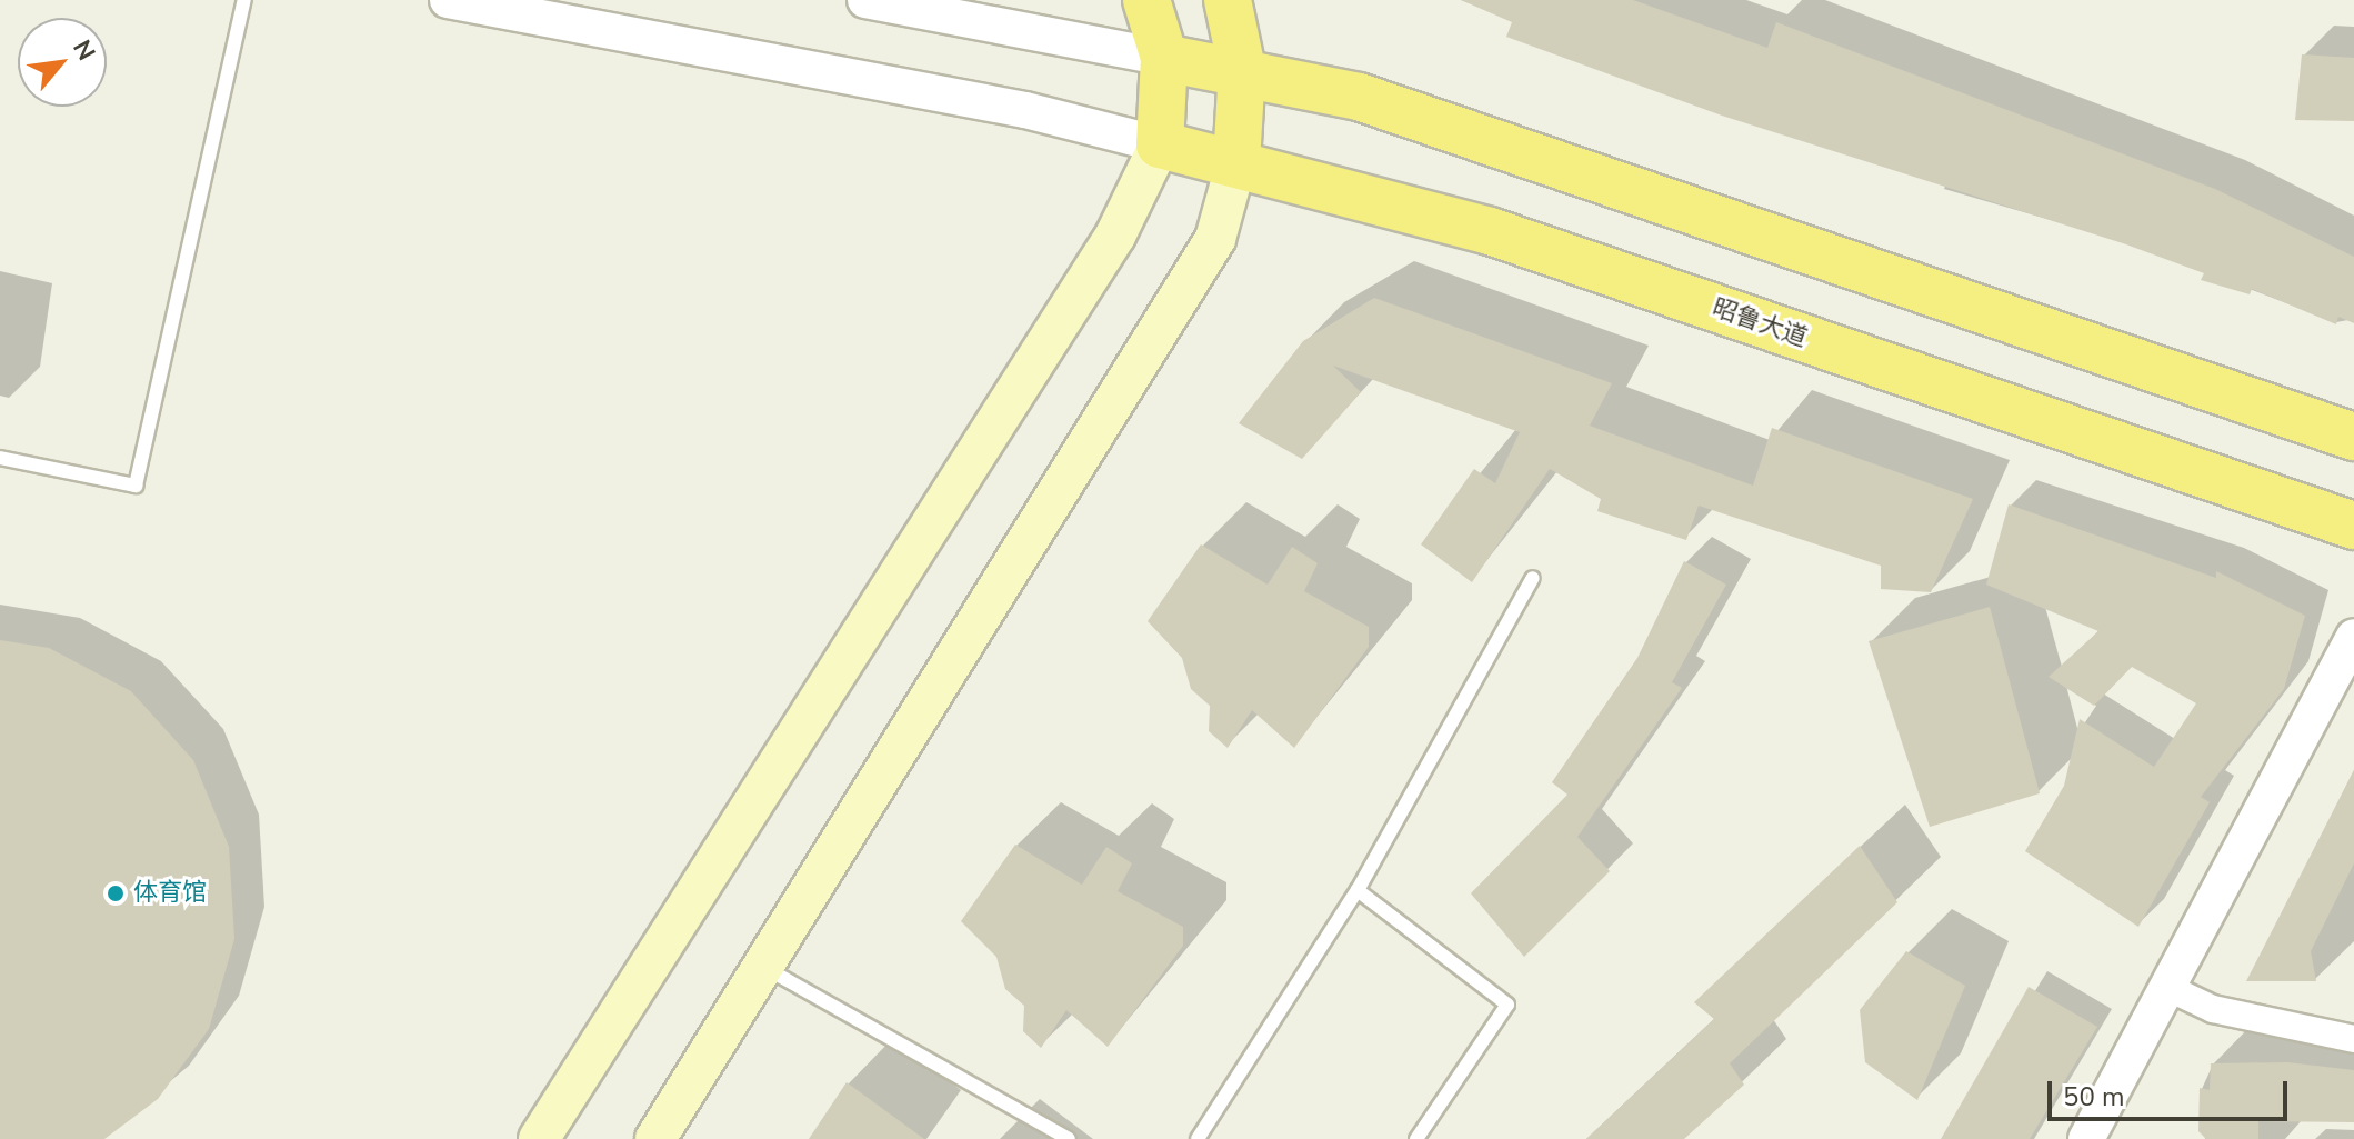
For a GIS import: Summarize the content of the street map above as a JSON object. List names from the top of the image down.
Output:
{
  "streets": {
    "highway": ["昭鲁大道"]
  },
  "places": ["体育馆"],
  "scale_bar": "50 m",
  "north": "top right"
}
